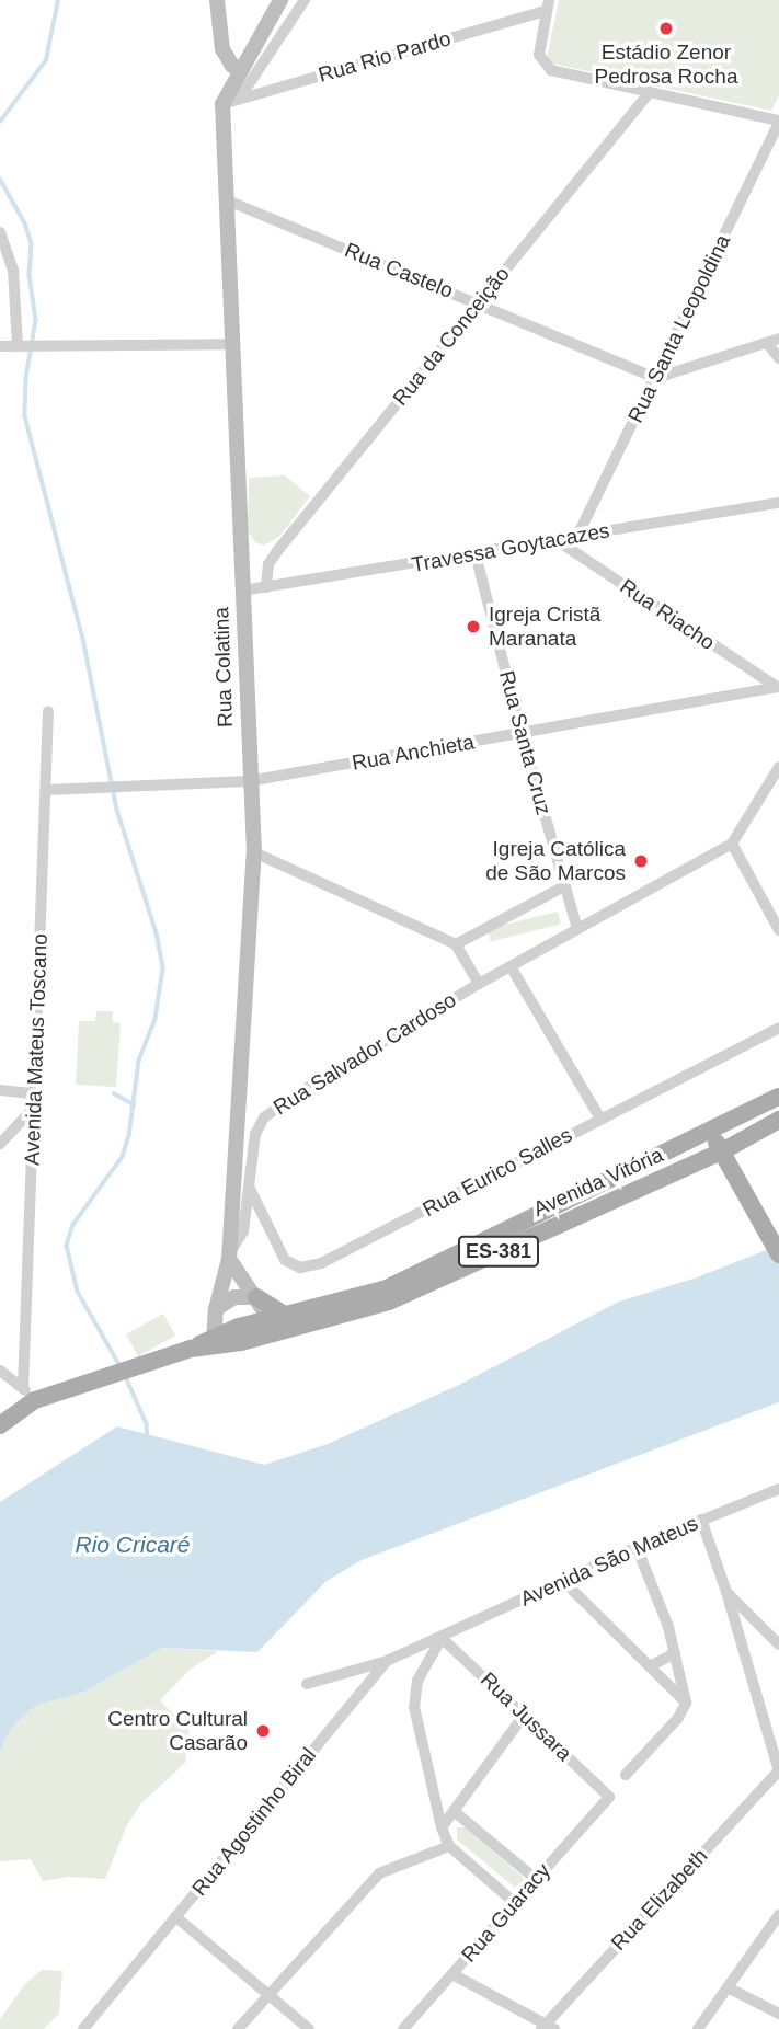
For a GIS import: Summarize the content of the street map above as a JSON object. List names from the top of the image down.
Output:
{
  "streets": {
    "main road": ["Rua Colatina", "Avenida Vitória", "ES-381"],
    "street": [
      "Rua Rio Pardo",
      "Rua Castelo",
      "Rua Santa Leopoldina",
      "Rua da Conceição",
      "Travessa Goytacazes",
      "Rua Riacho",
      "Rua Santa Cruz",
      "Rua Anchieta",
      "Avenida Mateus Toscano",
      "Rua Salvador Cardoso",
      "Rua Eurico Salles",
      "Avenida São Mateus",
      "Rua Jussara",
      "Rua Agostinho Biral",
      "Rua Elizabeth",
      "Rua Guaracy"
    ]
  },
  "crossings": [
    ["Rua Rio Pardo", "Rua Colatina"],
    ["Rua Castelo", "Rua Santa Leopoldina"],
    ["Rua Castelo", "Rua da Conceição"],
    ["Rua Castelo", "Rua Colatina"],
    ["Rua Santa Leopoldina", "Travessa Goytacazes"],
    ["Travessa Goytacazes", "Rua Riacho"],
    ["Travessa Goytacazes", "Rua Colatina"],
    ["Travessa Goytacazes", "Rua Santa Cruz"],
    ["Rua Riacho", "Rua Anchieta"],
    ["Rua Colatina", "Rua Anchieta"],
    ["Rua Colatina", "Rua Salvador Cardoso"],
    ["Rua Colatina", "Avenida Vitória"],
    ["Rua Santa Cruz", "Rua Anchieta"],
    ["Rua Santa Cruz", "Rua Salvador Cardoso"],
    ["Rua Anchieta", "Avenida Mateus Toscano"],
    ["Avenida Mateus Toscano", "Avenida Vitória"],
    ["Rua Salvador Cardoso", "Rua Eurico Salles"],
    ["Avenida São Mateus", "Rua Jussara"],
    ["Avenida São Mateus", "Rua Agostinho Biral"],
    ["Rua Jussara", "Rua Agostinho Biral"],
    ["Rua Jussara", "Rua Guaracy"]
  ],
  "water": ["Rio Cricaré"],
  "places": [
    "Estádio Zenor Pedrosa Rocha",
    "Igreja Cristã Maranata",
    "Igreja Católica de São Marcos",
    "Centro Cultural Casarão"
  ]
}
